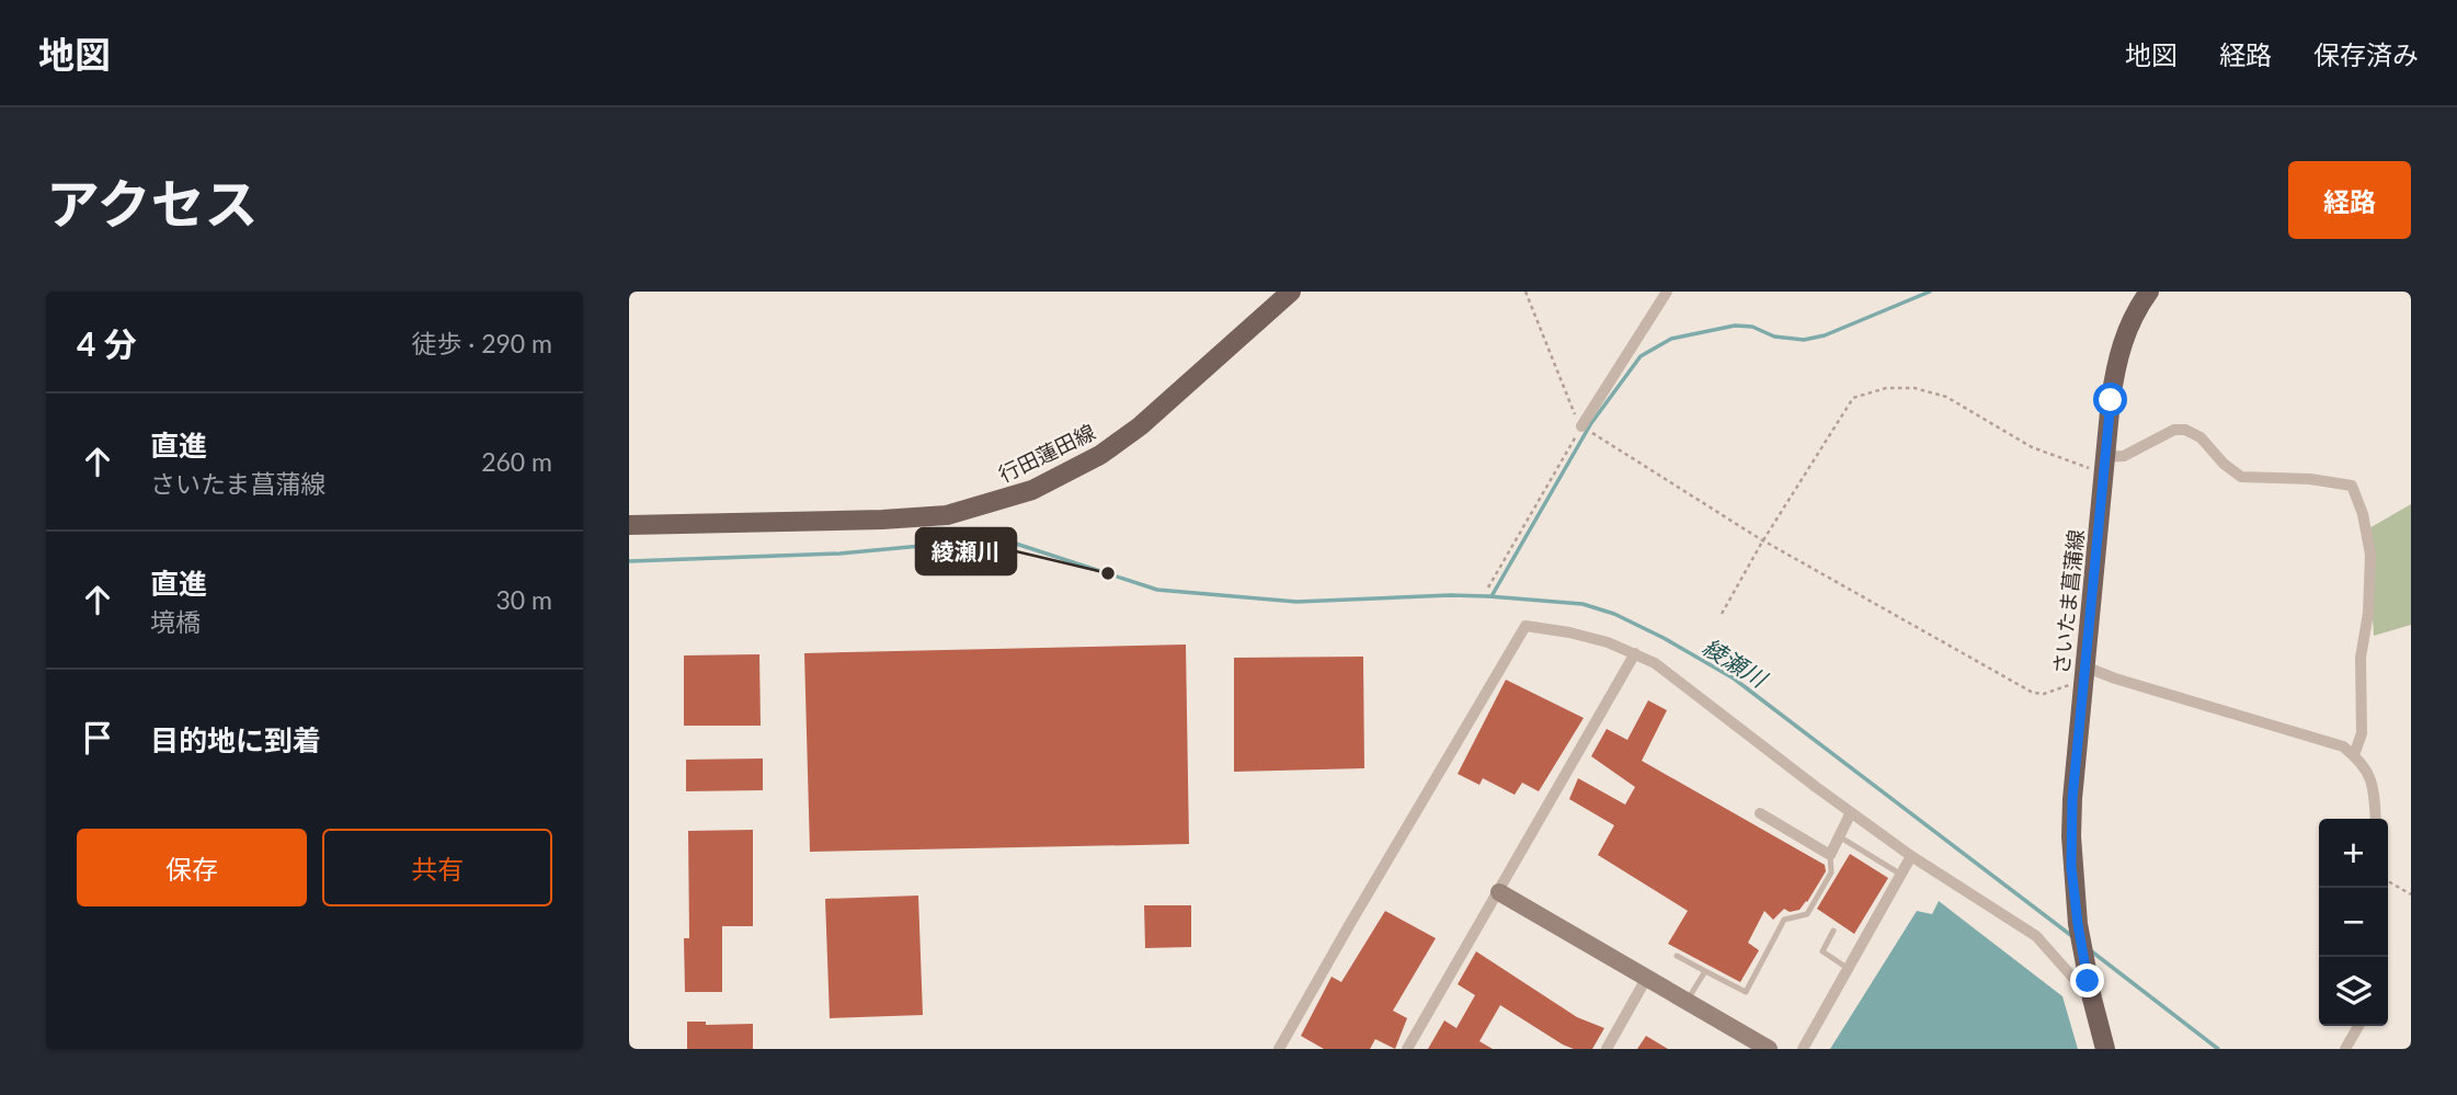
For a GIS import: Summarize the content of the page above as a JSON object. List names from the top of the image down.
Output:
{
  "streets": {
    "main road": ["行田蓮田線", "さいたま菖蒲線"]
  },
  "water": ["綾瀬川"],
  "places": ["綾瀬川"],
  "page": {
    "header": "地図",
    "nav": ["地図", "経路", "保存済み"],
    "title": "アクセス",
    "buttons": [
      "経路",
      ["保存", "共有"]
    ],
    "heading": ["4 分", "徒歩 · 290 m"],
    "list": [
      ["直進", "さいたま菖蒲線", "260 m"],
      ["直進", "境橋", "30 m"],
      "目的地に到着"
    ],
    "map_buttons": ["+", "−"]
  }
}
